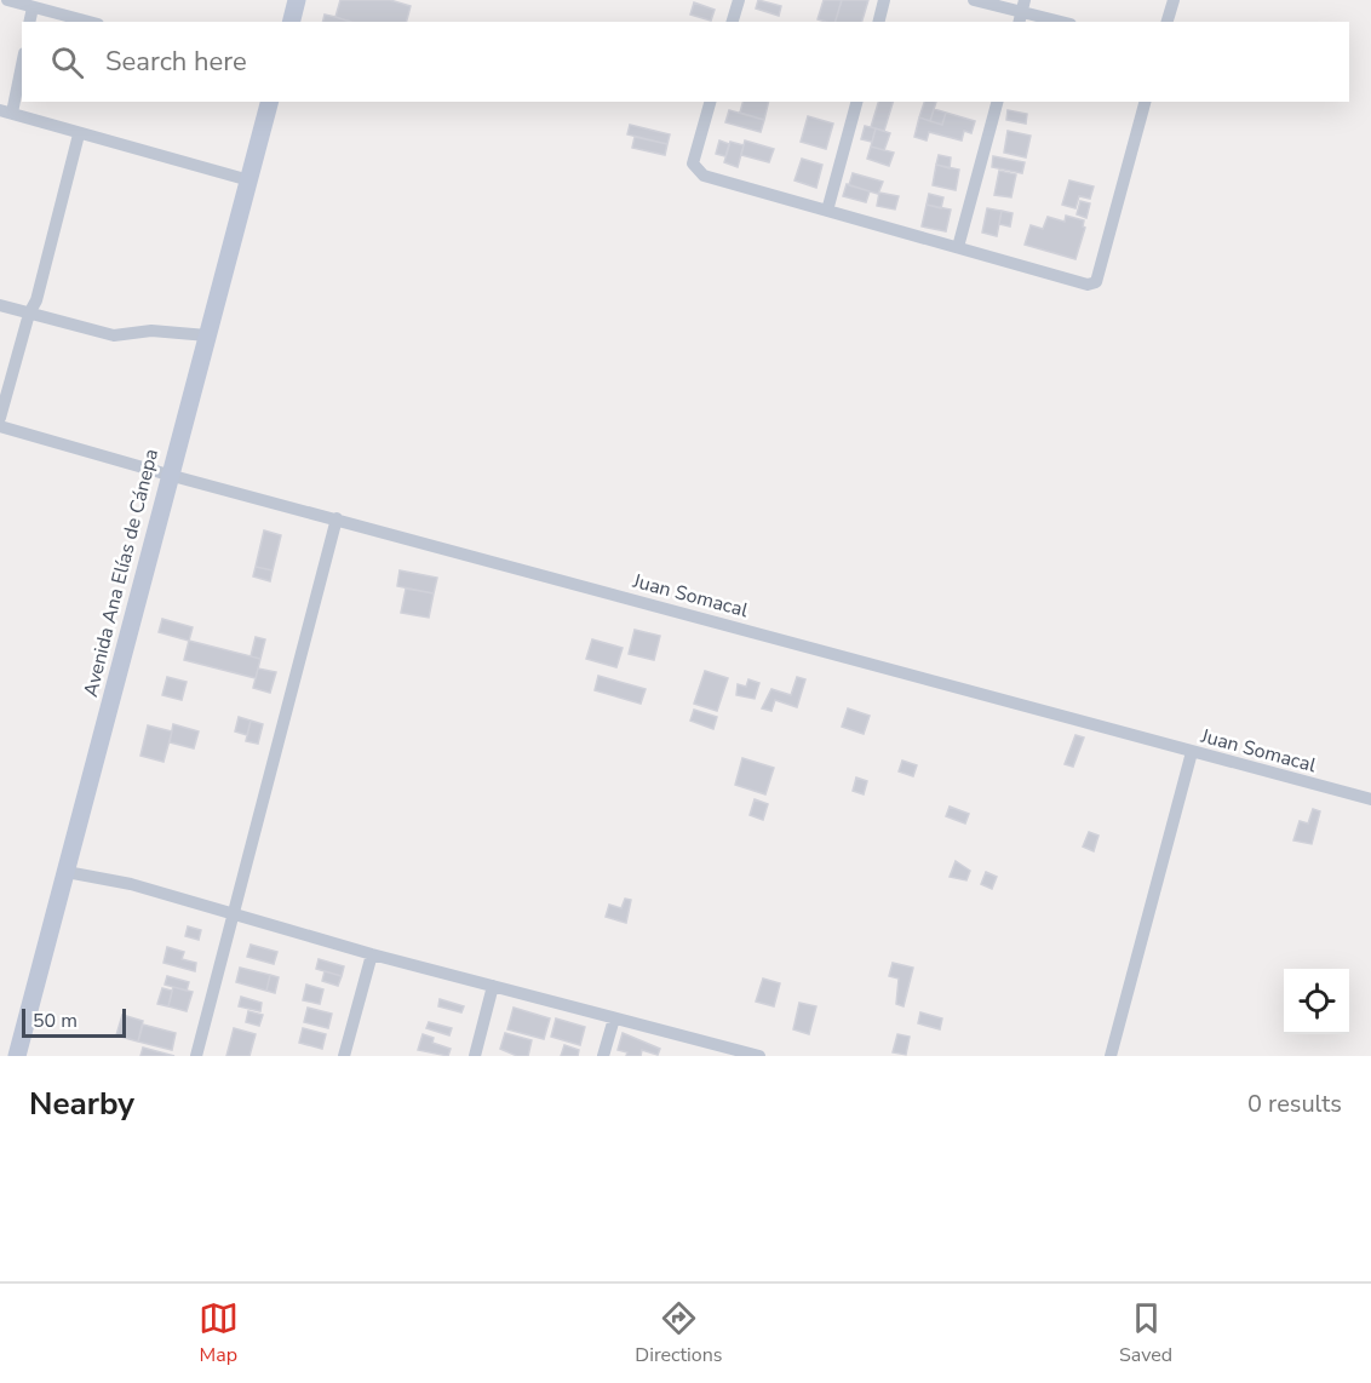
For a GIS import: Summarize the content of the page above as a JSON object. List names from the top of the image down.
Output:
{
  "streets": {
    "main road": ["Avenida Ana Elías de Cánepa"],
    "street": ["Juan Somacal"]
  },
  "crossings": [
    ["Avenida Ana Elías de Cánepa", "Juan Somacal"]
  ],
  "scale_bar": "50 m",
  "page": {
    "search": "Search here",
    "scale": "50 m",
    "heading": ["Nearby", "0 results"],
    "nav": ["Map", "Directions", "Saved"]
  }
}
